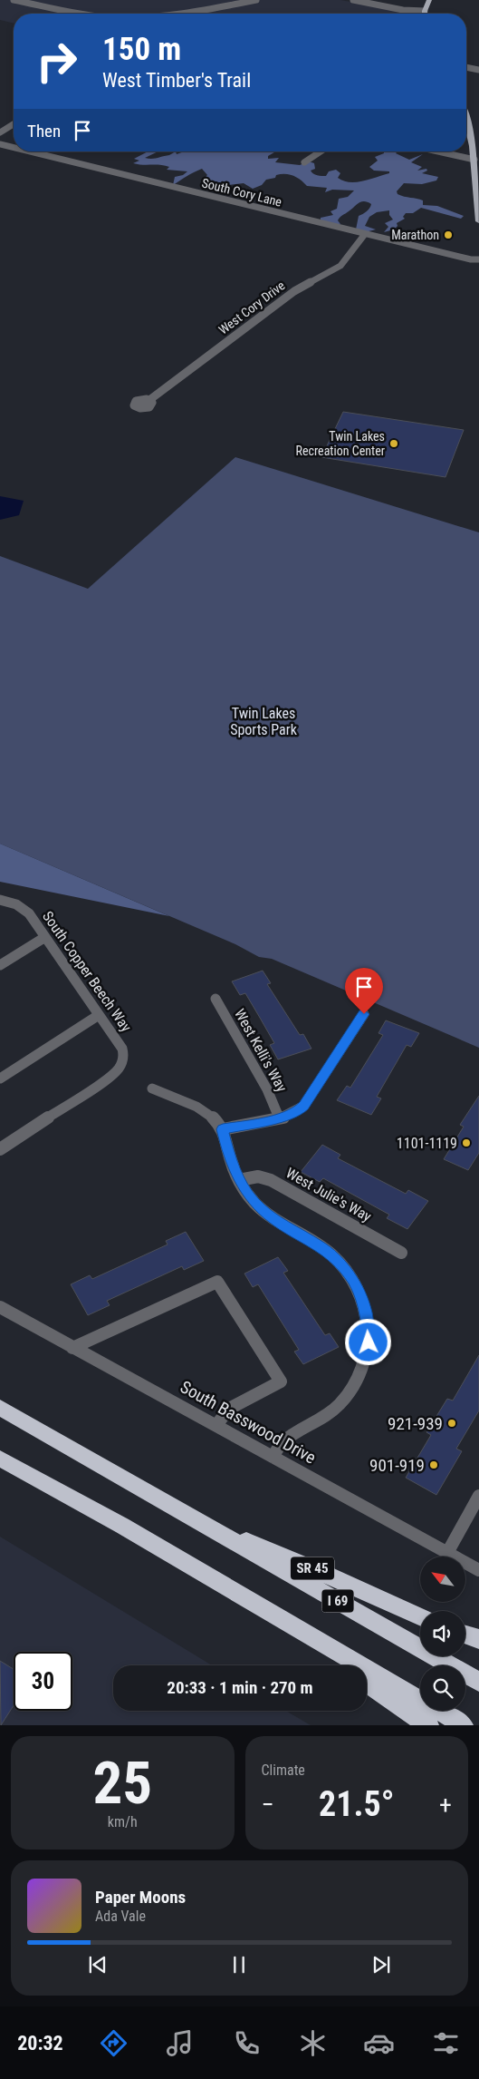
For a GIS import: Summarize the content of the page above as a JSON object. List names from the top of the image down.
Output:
{
  "streets": {
    "highway": ["SR 45", "I 69"],
    "street": [
      "South Cory Lane",
      "West Cory Drive",
      "South Copper Beech Way",
      "West Kelli's Way",
      "West Julie's Way",
      "South Basswood Drive"
    ]
  },
  "crossings": [
    ["South Cory Lane", "West Cory Drive"],
    ["SR 45", "I 69"]
  ],
  "parks": ["Twin Lakes Sports Park"],
  "places": [
    "Marathon",
    "Twin Lakes Recreation Center",
    "1101-1119",
    "921-939",
    "901-919"
  ],
  "north": "top left",
  "page": {
    "turn": ["150 m", "West Timber's Trail"],
    "then": "Then",
    "limit": "30",
    "trip": "20:33 · 1 min · 270 m",
    "tile": [
      ["25", "km/h"],
      "Climate"
    ],
    "heat": ["−", "21.5°", "+"],
    "song": ["Paper Moons", "Ada Vale"],
    "tabs": "20:32"
  }
}
